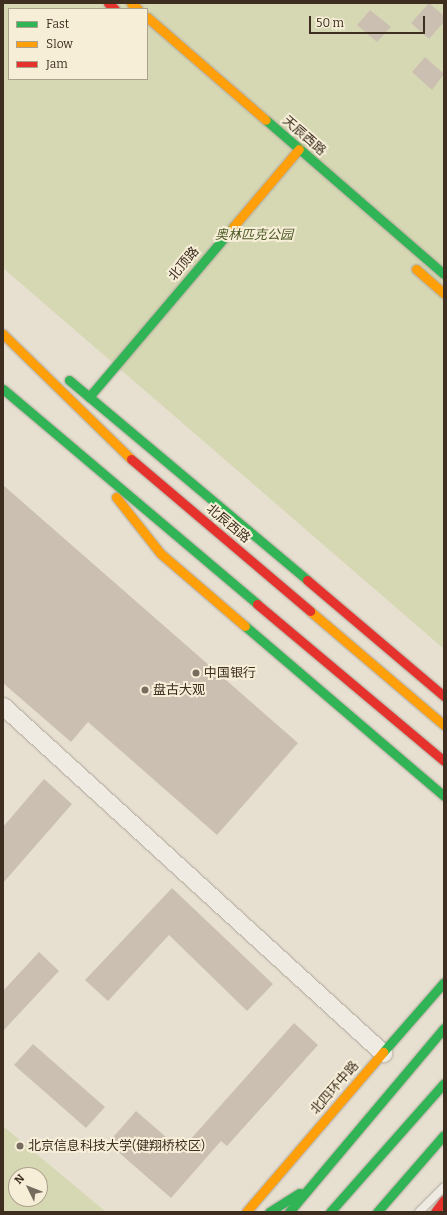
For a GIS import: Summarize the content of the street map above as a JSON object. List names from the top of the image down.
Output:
{
  "streets": {
    "main road": [
      "天辰西路",
      "北顶路",
      "北辰西路",
      "北四环中路"
    ]
  },
  "crossings": [
    ["天辰西路", "北顶路"],
    ["北顶路", "北辰西路"]
  ],
  "parks": ["奥林匹克公园"],
  "places": ["中国银行", "盘古大观", "北京信息科技大学(健翔桥校区)"],
  "legend": ["Fast", "Slow", "Jam"],
  "scale_bar": "50 m",
  "north": "top left"
}
